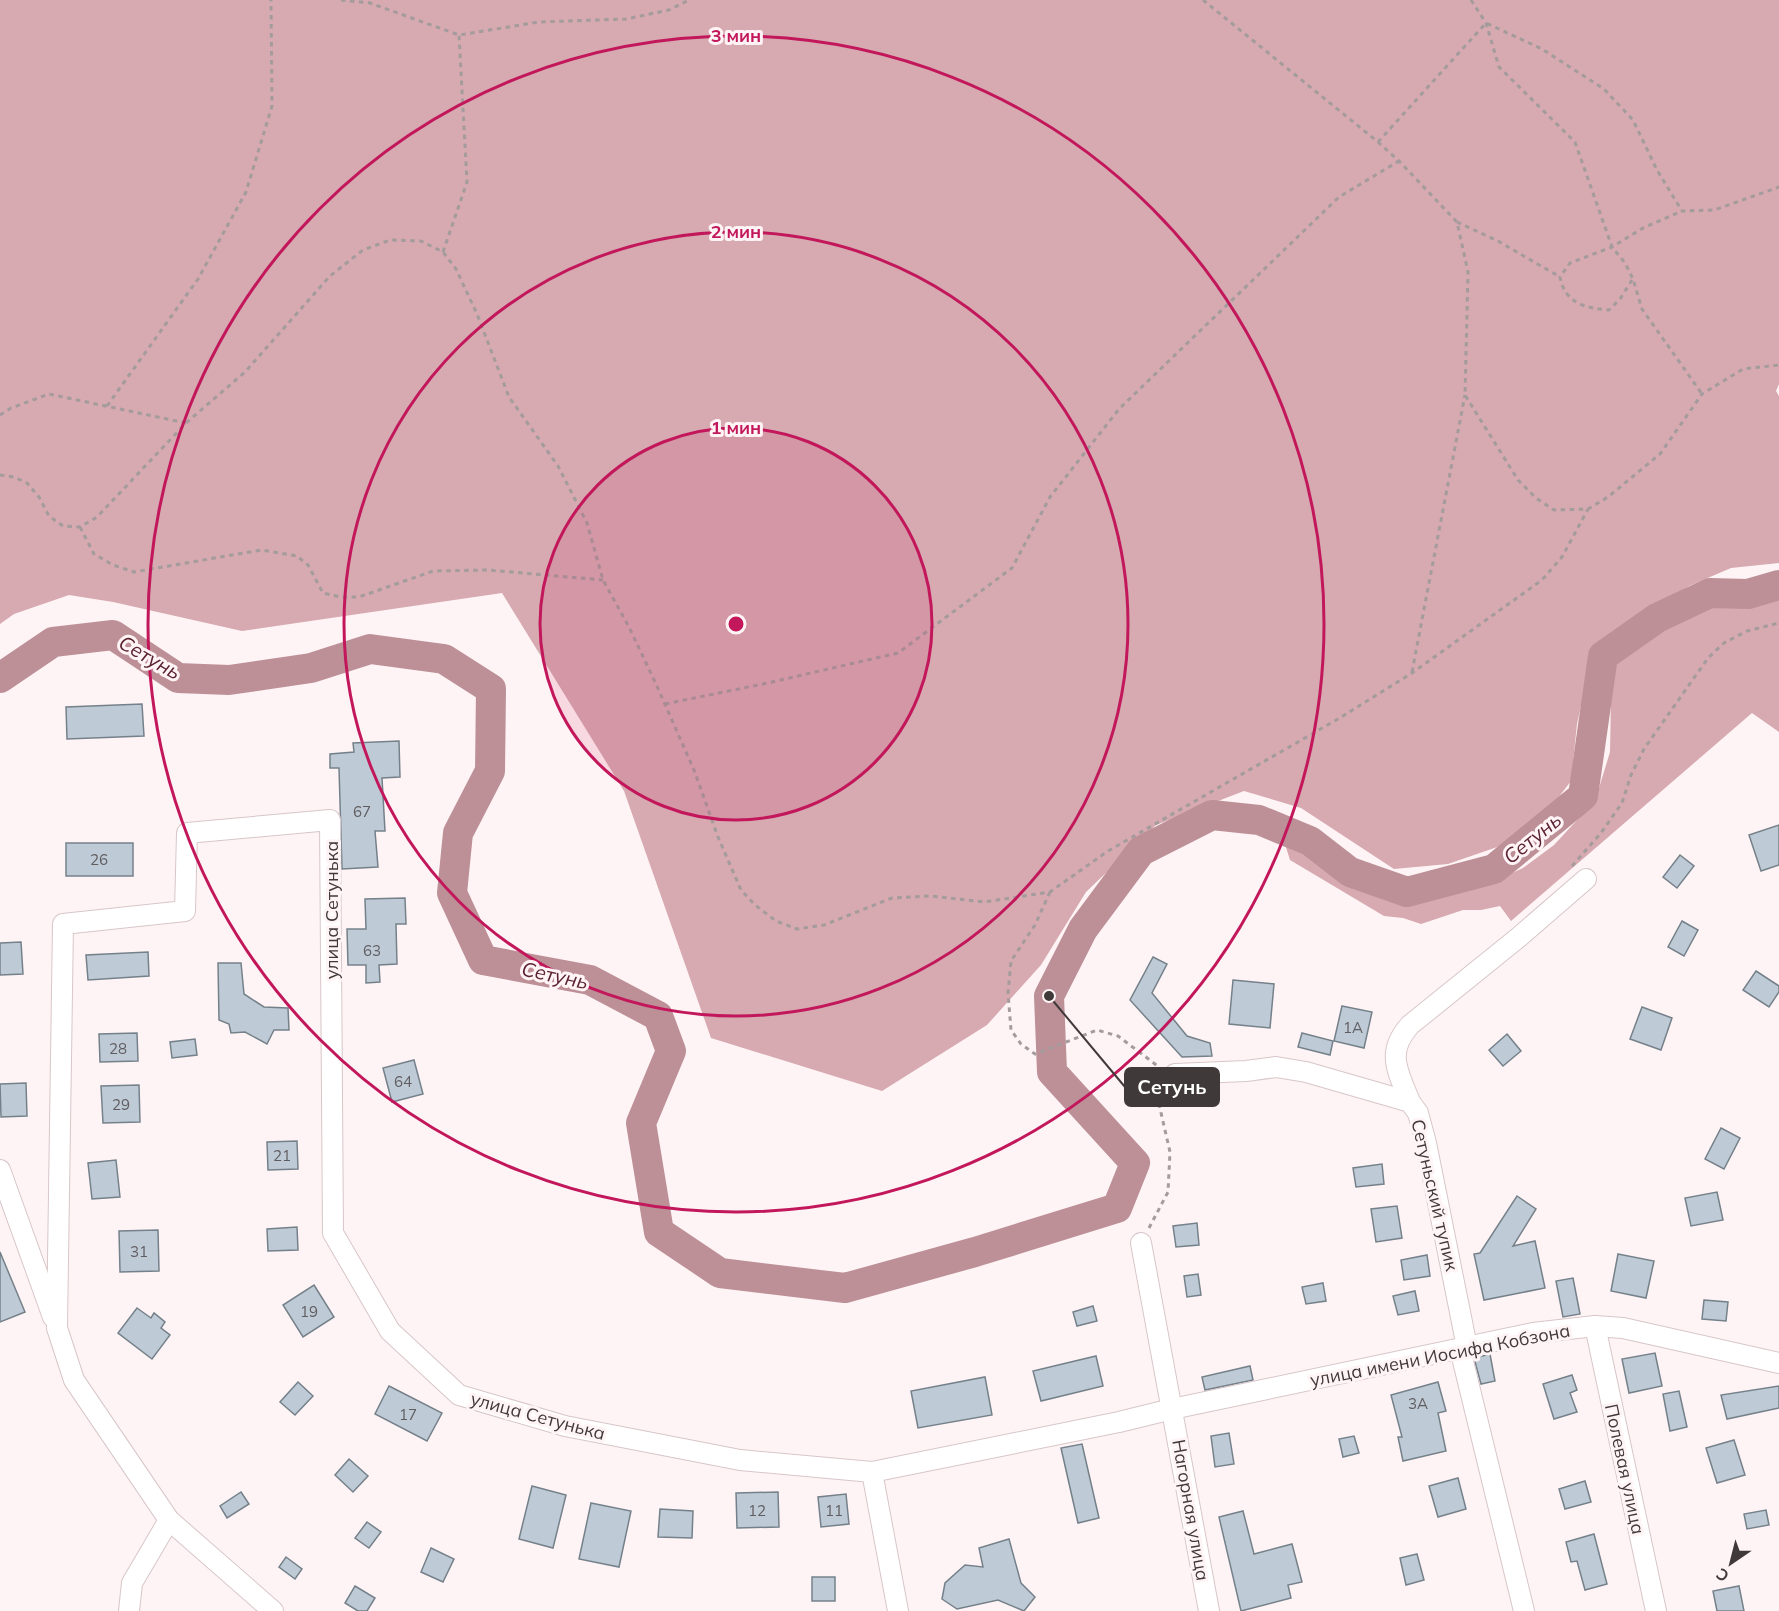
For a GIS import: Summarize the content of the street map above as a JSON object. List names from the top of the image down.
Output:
{
  "streets": {
    "street": [
      "улица Сетунька",
      "Сетуньский тупик",
      "улица имени Иосифа Кобзона",
      "Полевая улица",
      "Нагорная улица"
    ]
  },
  "crossings": [
    ["улица Сетунька", "улица имени Иосифа Кобзона"],
    ["Сетуньский тупик", "улица имени Иосифа Кобзона"],
    ["улица имени Иосифа Кобзона", "Полевая улица"],
    ["улица имени Иосифа Кобзона", "Нагорная улица"]
  ],
  "water": ["Сетунь"],
  "places": ["Сетунь"],
  "house_numbers": [
    "67",
    "26",
    "63",
    "1А",
    "28",
    "64",
    "29",
    "21",
    "31",
    "19",
    "3А",
    "17",
    "12",
    "11"
  ],
  "north": "bottom left",
  "rings": ["3 мин", "2 мин", "1 мин"]
}
